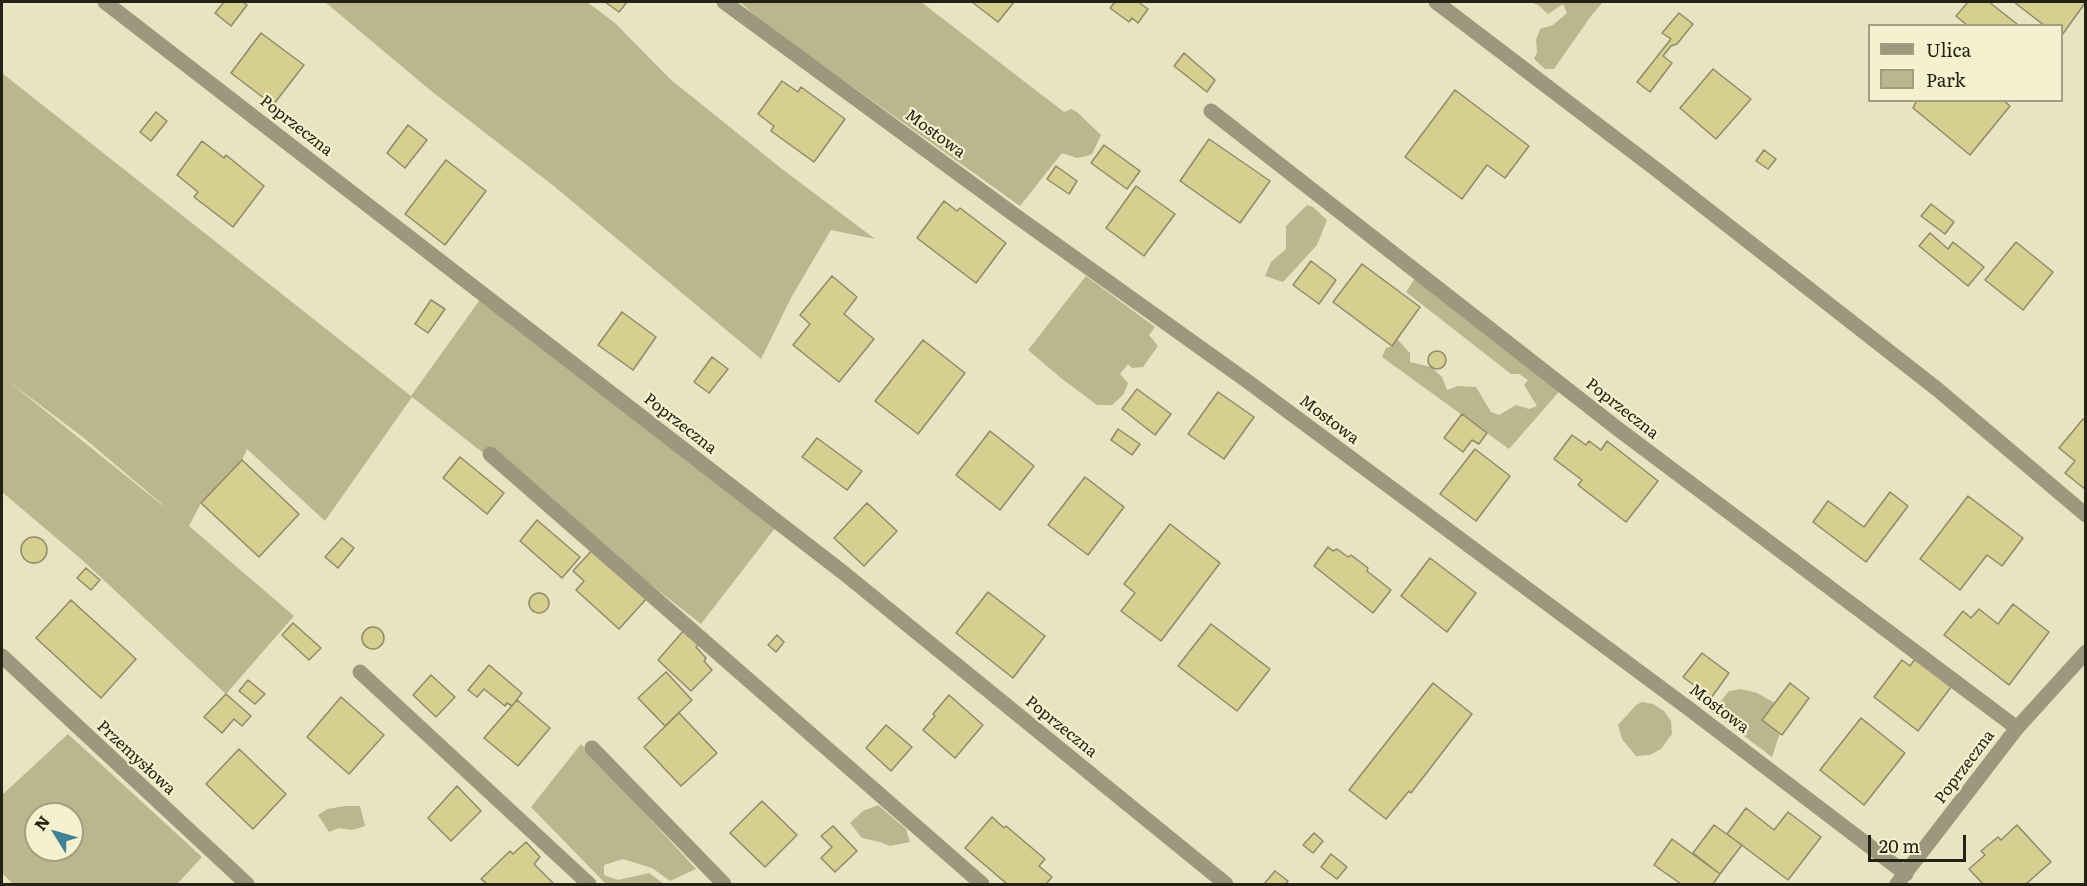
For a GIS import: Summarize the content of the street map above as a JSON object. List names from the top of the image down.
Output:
{
  "streets": {
    "street": ["Poprzeczna", "Mostowa", "Przemysłowa"]
  },
  "crossings": [
    ["Poprzeczna", "Mostowa"]
  ],
  "legend": ["Ulica", "Park"],
  "scale_bar": "20 m",
  "north": "top left"
}
